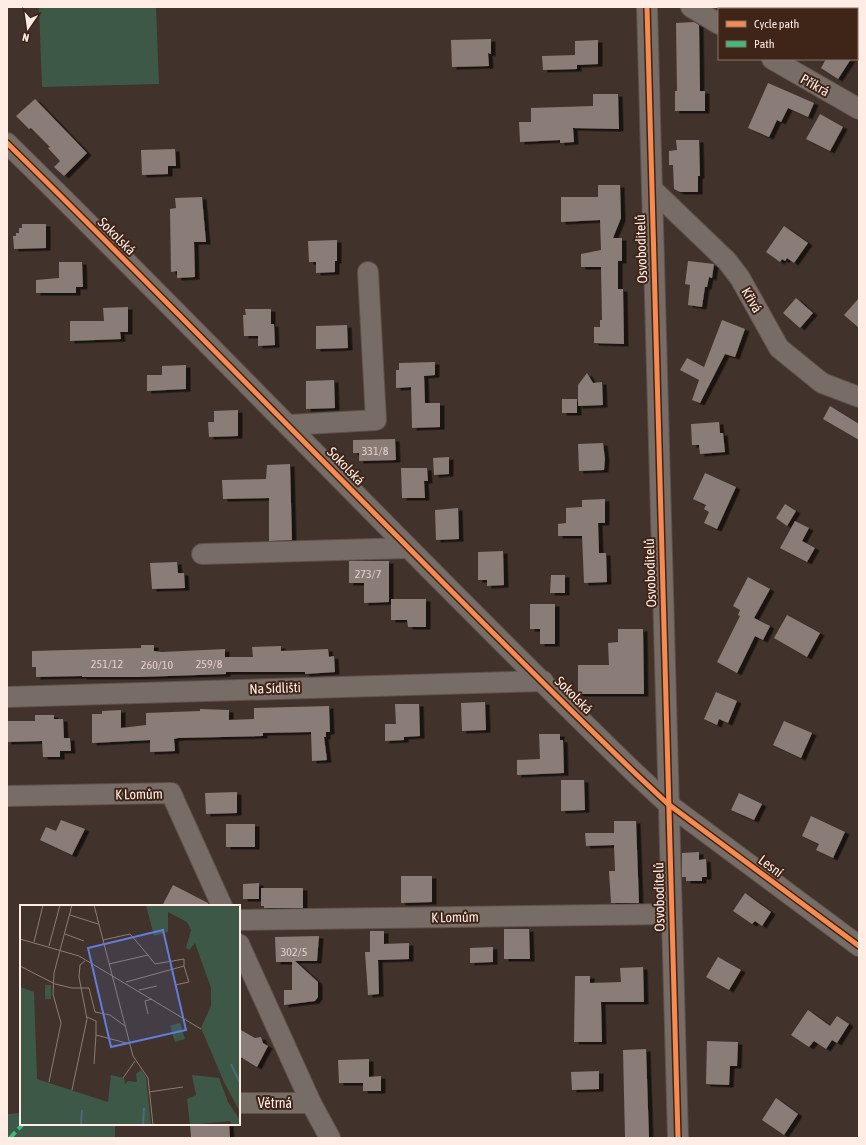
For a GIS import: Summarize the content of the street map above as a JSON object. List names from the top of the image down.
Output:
{
  "streets": {
    "street": [
      "Příkrá",
      "Sokolská",
      "Osvoboditelů",
      "Křivá",
      "Na Sídlišti",
      "K Lomům",
      "Lesní",
      "Větrná"
    ]
  },
  "crossings": [
    ["Sokolská", "Osvoboditelů"],
    ["Sokolská", "Na Sídlišti"],
    ["Sokolská", "Lesní"],
    ["Osvoboditelů", "Křivá"],
    ["Osvoboditelů", "K Lomům"],
    ["Osvoboditelů", "Lesní"]
  ],
  "house_numbers": [
    "331/8",
    "273/7",
    "251/12",
    "259/8",
    "260/10",
    "302/5"
  ],
  "legend": ["Cycle path", "Path"],
  "north": "bottom"
}
